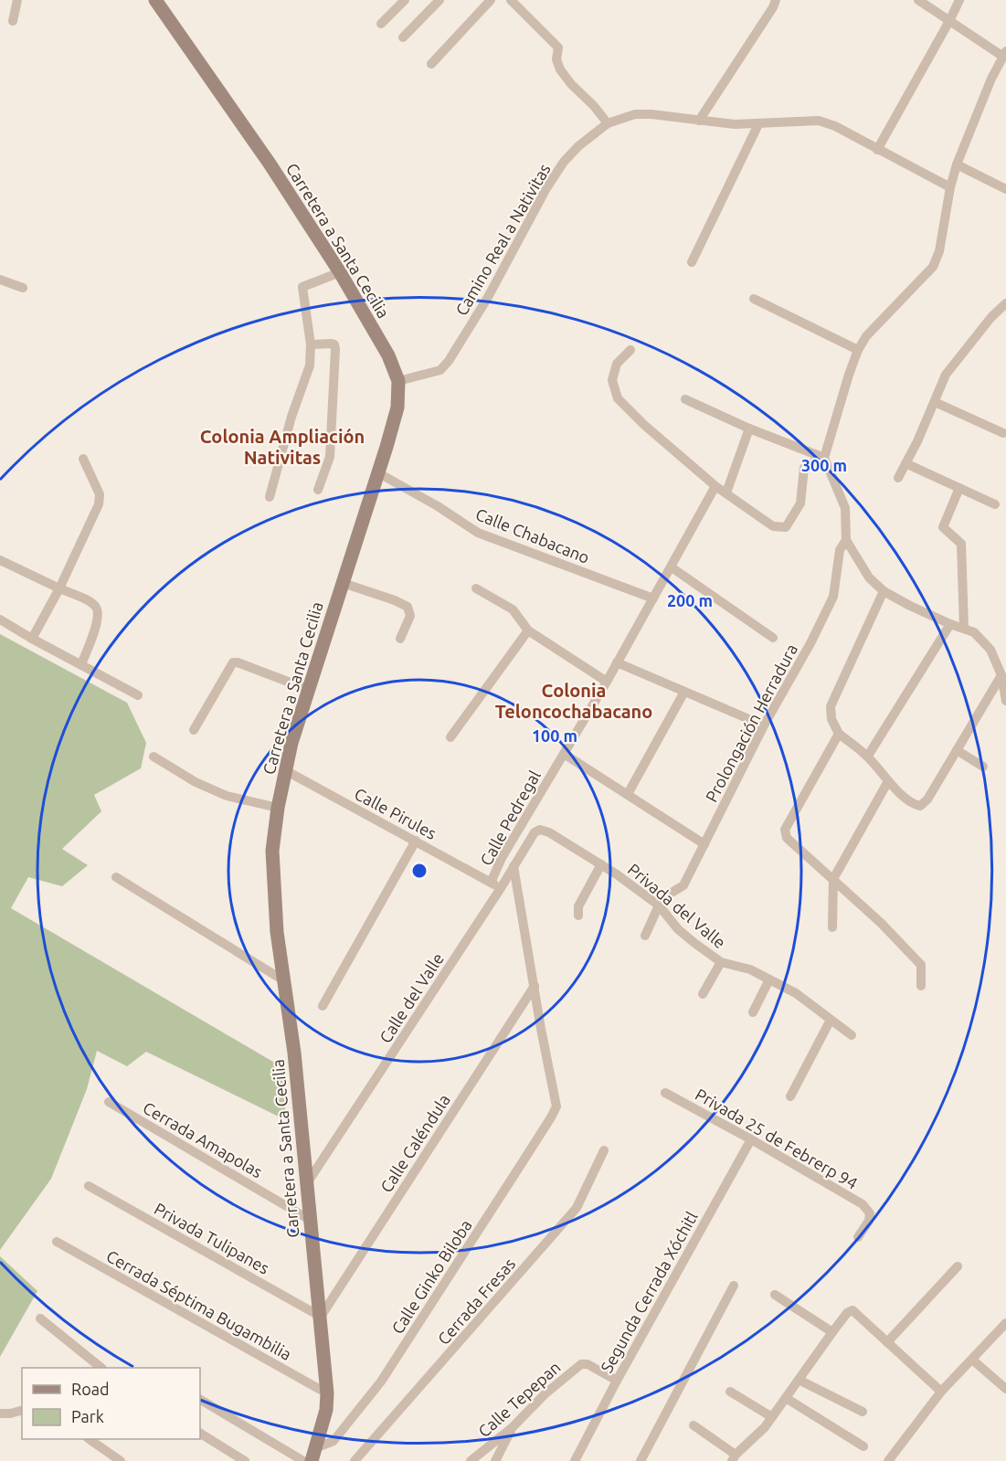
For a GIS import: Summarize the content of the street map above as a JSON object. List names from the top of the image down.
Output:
{
  "streets": {
    "main road": ["Carretera a Santa Cecilia"],
    "street": [
      "Camino Real a Nativitas",
      "Calle Chabacano",
      "Prolongación Herradura",
      "Calle Pirules",
      "Calle Pedregal",
      "Privada del Valle",
      "Calle del Valle",
      "Privada 25 de Febrerp 94",
      "Cerrada Amapolas",
      "Calle Caléndula",
      "Privada Tulipanes",
      "Calle Ginko Biloba",
      "Segunda Cerrada Xóchitl",
      "Cerrada Fresas",
      "Cerrada Séptima Bugambilia",
      "Calle Tepepan"
    ]
  },
  "crossings": [
    ["Camino Real a Nativitas", "Carretera a Santa Cecilia"],
    ["Carretera a Santa Cecilia", "Calle Chabacano"],
    ["Carretera a Santa Cecilia", "Calle Pirules"],
    ["Carretera a Santa Cecilia", "Calle del Valle"],
    ["Carretera a Santa Cecilia", "Cerrada Amapolas"],
    ["Carretera a Santa Cecilia", "Calle Caléndula"],
    ["Carretera a Santa Cecilia", "Privada Tulipanes"],
    ["Carretera a Santa Cecilia", "Calle Ginko Biloba"],
    ["Carretera a Santa Cecilia", "Cerrada Séptima Bugambilia"],
    ["Calle Chabacano", "Calle Pedregal"],
    ["Prolongación Herradura", "Privada del Valle"],
    ["Calle Pirules", "Calle Pedregal"],
    ["Calle Pirules", "Calle del Valle"],
    ["Privada del Valle", "Calle del Valle"],
    ["Privada 25 de Febrerp 94", "Segunda Cerrada Xóchitl"],
    ["Calle Caléndula", "Privada Tulipanes"],
    ["Calle Caléndula", "Calle Ginko Biloba"],
    ["Segunda Cerrada Xóchitl", "Calle Tepepan"]
  ],
  "districts": ["Colonia Ampliación Nativitas", "Colonia Teloncochabacano"],
  "legend": ["Road", "Park"],
  "rings": ["300 m", "200 m", "100 m"]
}
